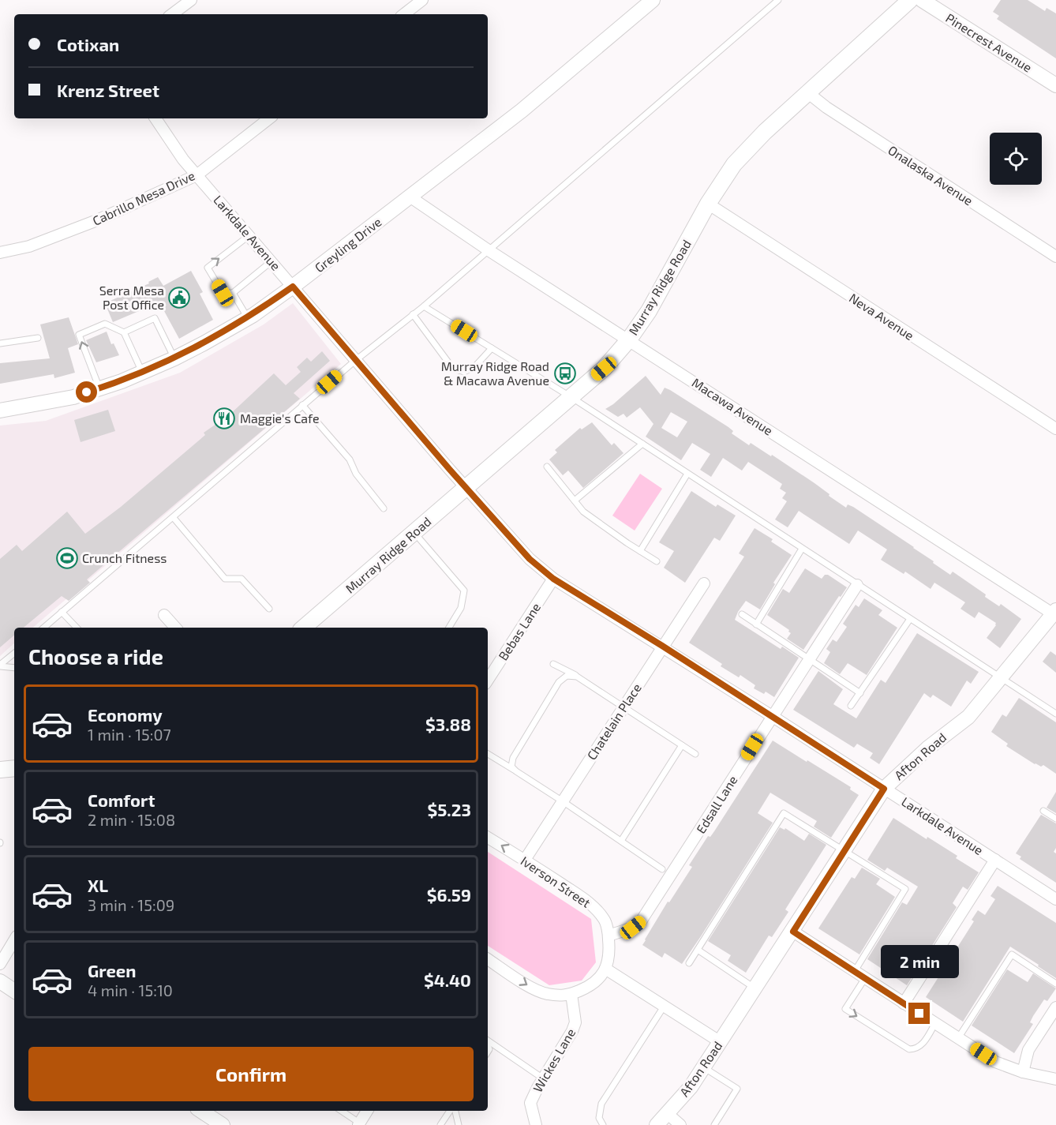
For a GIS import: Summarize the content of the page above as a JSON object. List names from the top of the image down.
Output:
{
  "streets": {
    "main road": ["Murray Ridge Road"],
    "street": [
      "Pinecrest Avenue",
      "Onalaska Avenue",
      "Cabrillo Mesa Drive",
      "Larkdale Avenue",
      "Greyling Drive",
      "Neva Avenue",
      "Macawa Avenue",
      "Bebas Lane",
      "Chatelain Place",
      "Afton Road",
      "Edsall Lane",
      "Iverson Street",
      "Wickes Lane"
    ]
  },
  "crossings": [
    ["Onalaska Avenue", "Murray Ridge Road"],
    ["Cabrillo Mesa Drive", "Larkdale Avenue"],
    ["Larkdale Avenue", "Greyling Drive"],
    ["Larkdale Avenue", "Murray Ridge Road"],
    ["Larkdale Avenue", "Bebas Lane"],
    ["Larkdale Avenue", "Chatelain Place"],
    ["Larkdale Avenue", "Afton Road"],
    ["Larkdale Avenue", "Edsall Lane"],
    ["Greyling Drive", "Macawa Avenue"],
    ["Murray Ridge Road", "Neva Avenue"],
    ["Murray Ridge Road", "Macawa Avenue"],
    ["Macawa Avenue", "Afton Road"],
    ["Chatelain Place", "Iverson Street"],
    ["Edsall Lane", "Iverson Street"]
  ],
  "places": {
    "public building": ["Serra Mesa Post Office"],
    "bus stop": ["Murray Ridge Road & Macawa Avenue"],
    "restaurant": ["Maggie's Cafe"],
    "sports": ["Crunch Fitness"]
  },
  "page": {
    "banner": ["Cotixan", "Krenz Street"],
    "heading": "Choose a ride",
    "list": [
      {
        "name": "Economy",
        "note": "1 min · 15:07",
        "value": "$3.88"
      },
      {
        "name": "Comfort",
        "note": "2 min · 15:08",
        "value": "$5.23"
      },
      {
        "name": "XL",
        "note": "3 min · 15:09",
        "value": "$6.59"
      },
      {
        "name": "Green",
        "note": "4 min · 15:10",
        "value": "$4.40"
      }
    ],
    "bubble": "2 min",
    "buttons": "Confirm"
  }
}
